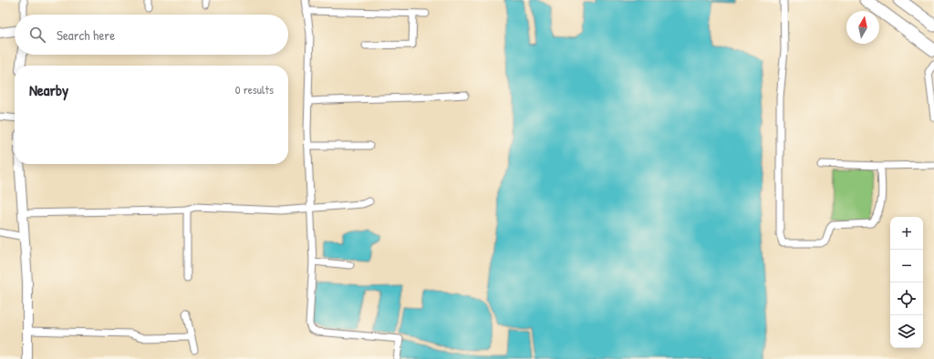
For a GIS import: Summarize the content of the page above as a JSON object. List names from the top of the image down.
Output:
{
  "north": "top",
  "page": {
    "search": "Search here",
    "heading": ["Nearby", "0 results"],
    "map_buttons": ["+", "−"]
  }
}
